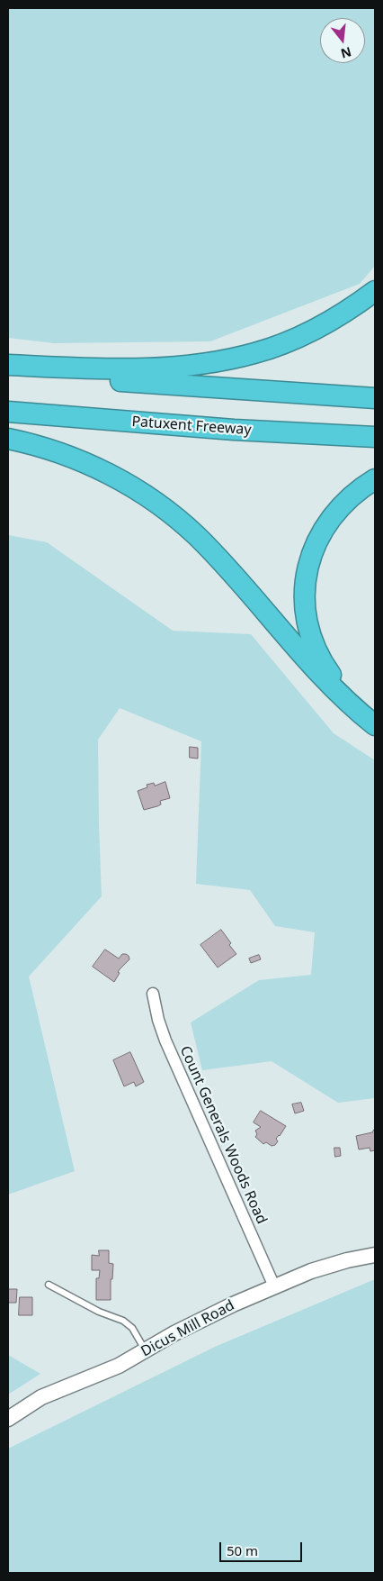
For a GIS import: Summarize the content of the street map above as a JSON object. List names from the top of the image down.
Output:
{
  "streets": {
    "highway": ["Patuxent Freeway"],
    "street": ["Count Generals Woods Road", "Dicus Mill Road"]
  },
  "crossings": [
    ["Count Generals Woods Road", "Dicus Mill Road"]
  ],
  "scale_bar": "50 m",
  "north": "bottom"
}
